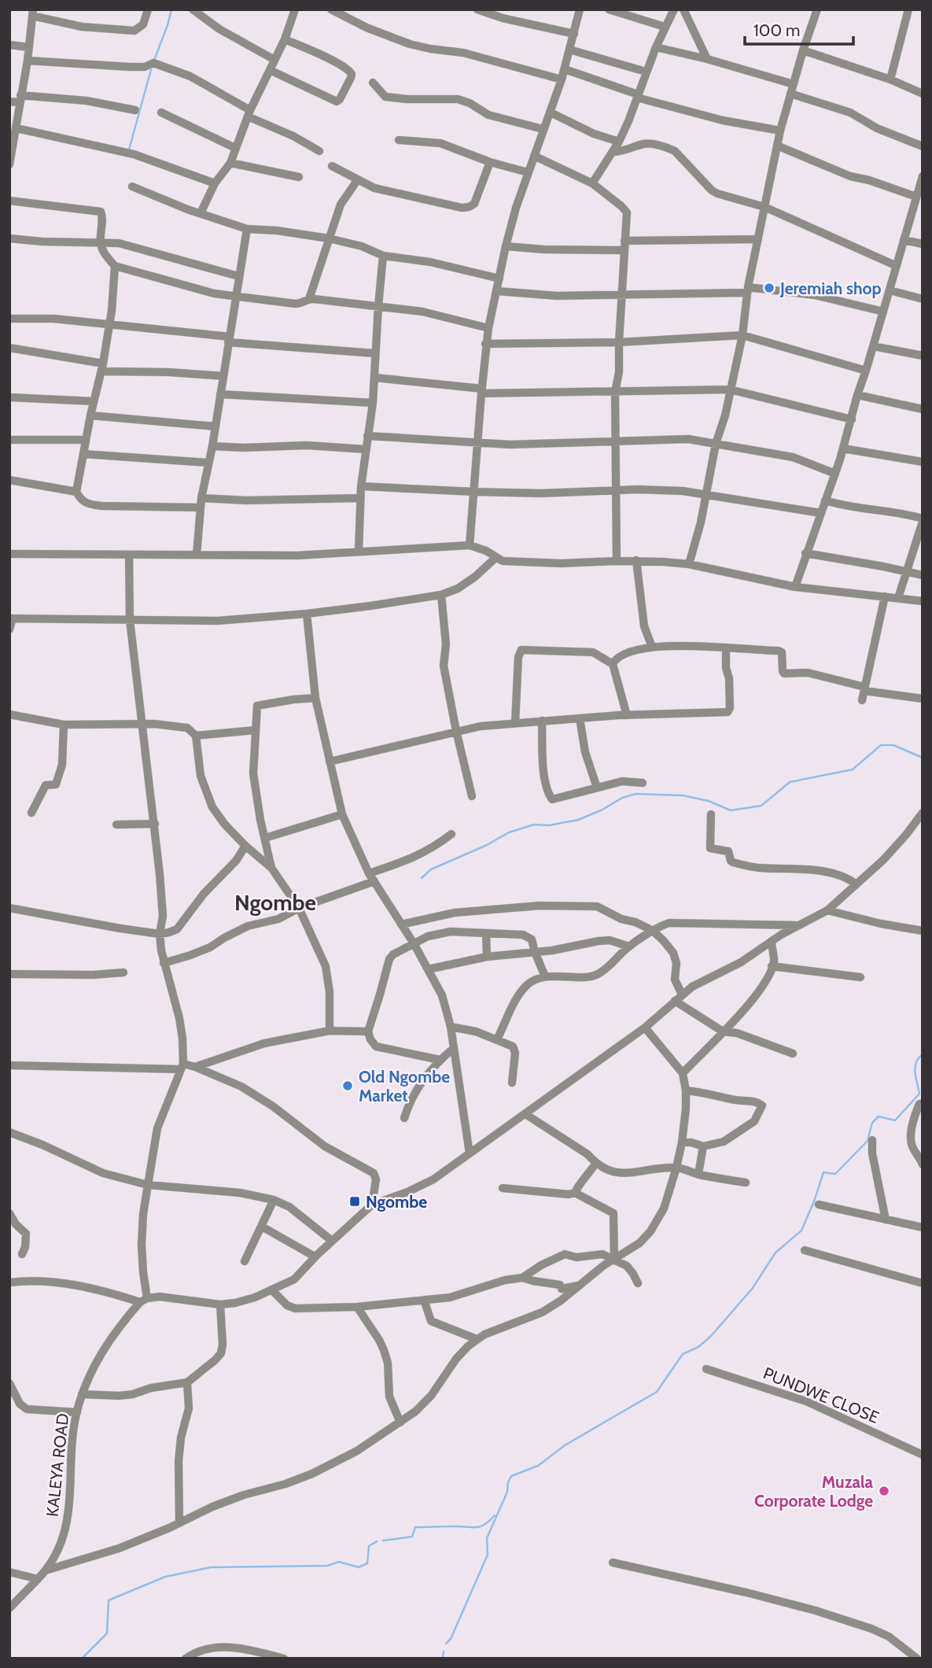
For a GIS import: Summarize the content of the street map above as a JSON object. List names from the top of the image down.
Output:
{
  "streets": {
    "street": ["PUNDWE CLOSE", "KALEYA ROAD"]
  },
  "districts": ["Ngombe"],
  "places": {
    "other": ["Jeremiah shop", "Old Ngombe Market", "Muzala Corporate Lodge"],
    "transit": ["Ngombe"]
  },
  "scale_bar": "100 m"
}
